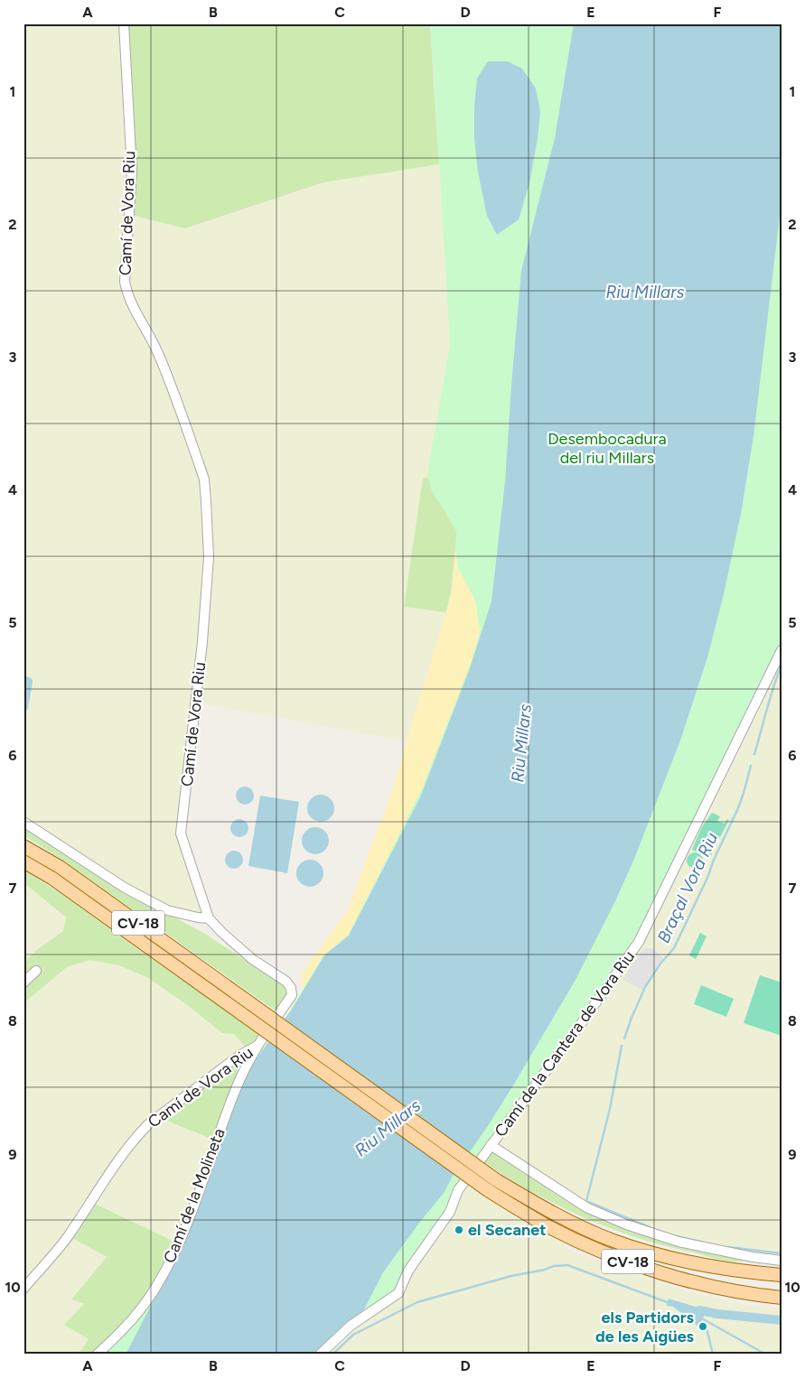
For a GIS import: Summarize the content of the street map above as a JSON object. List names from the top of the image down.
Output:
{
  "streets": {
    "main road": ["CV-18"],
    "street": ["Camí de Vora Riu", "Camí de la Cantera de Vora Riu", "Camí de la Molineta"]
  },
  "crossings": [
    ["Camí de Vora Riu", "Camí de la Molineta"]
  ],
  "water": ["Riu Millars", "Braçal Vora Riu"],
  "parks": ["Desembocadura del riu Millars"],
  "places": ["el Secanet", "els Partidors de les Aigües"],
  "grid": {
    "columns": [
      "A",
      "B",
      "C",
      "D",
      "E",
      "F"
    ],
    "rows": [
      "1",
      "2",
      "3",
      "4",
      "5",
      "6",
      "7",
      "8",
      "9",
      "10"
    ]
  }
}
